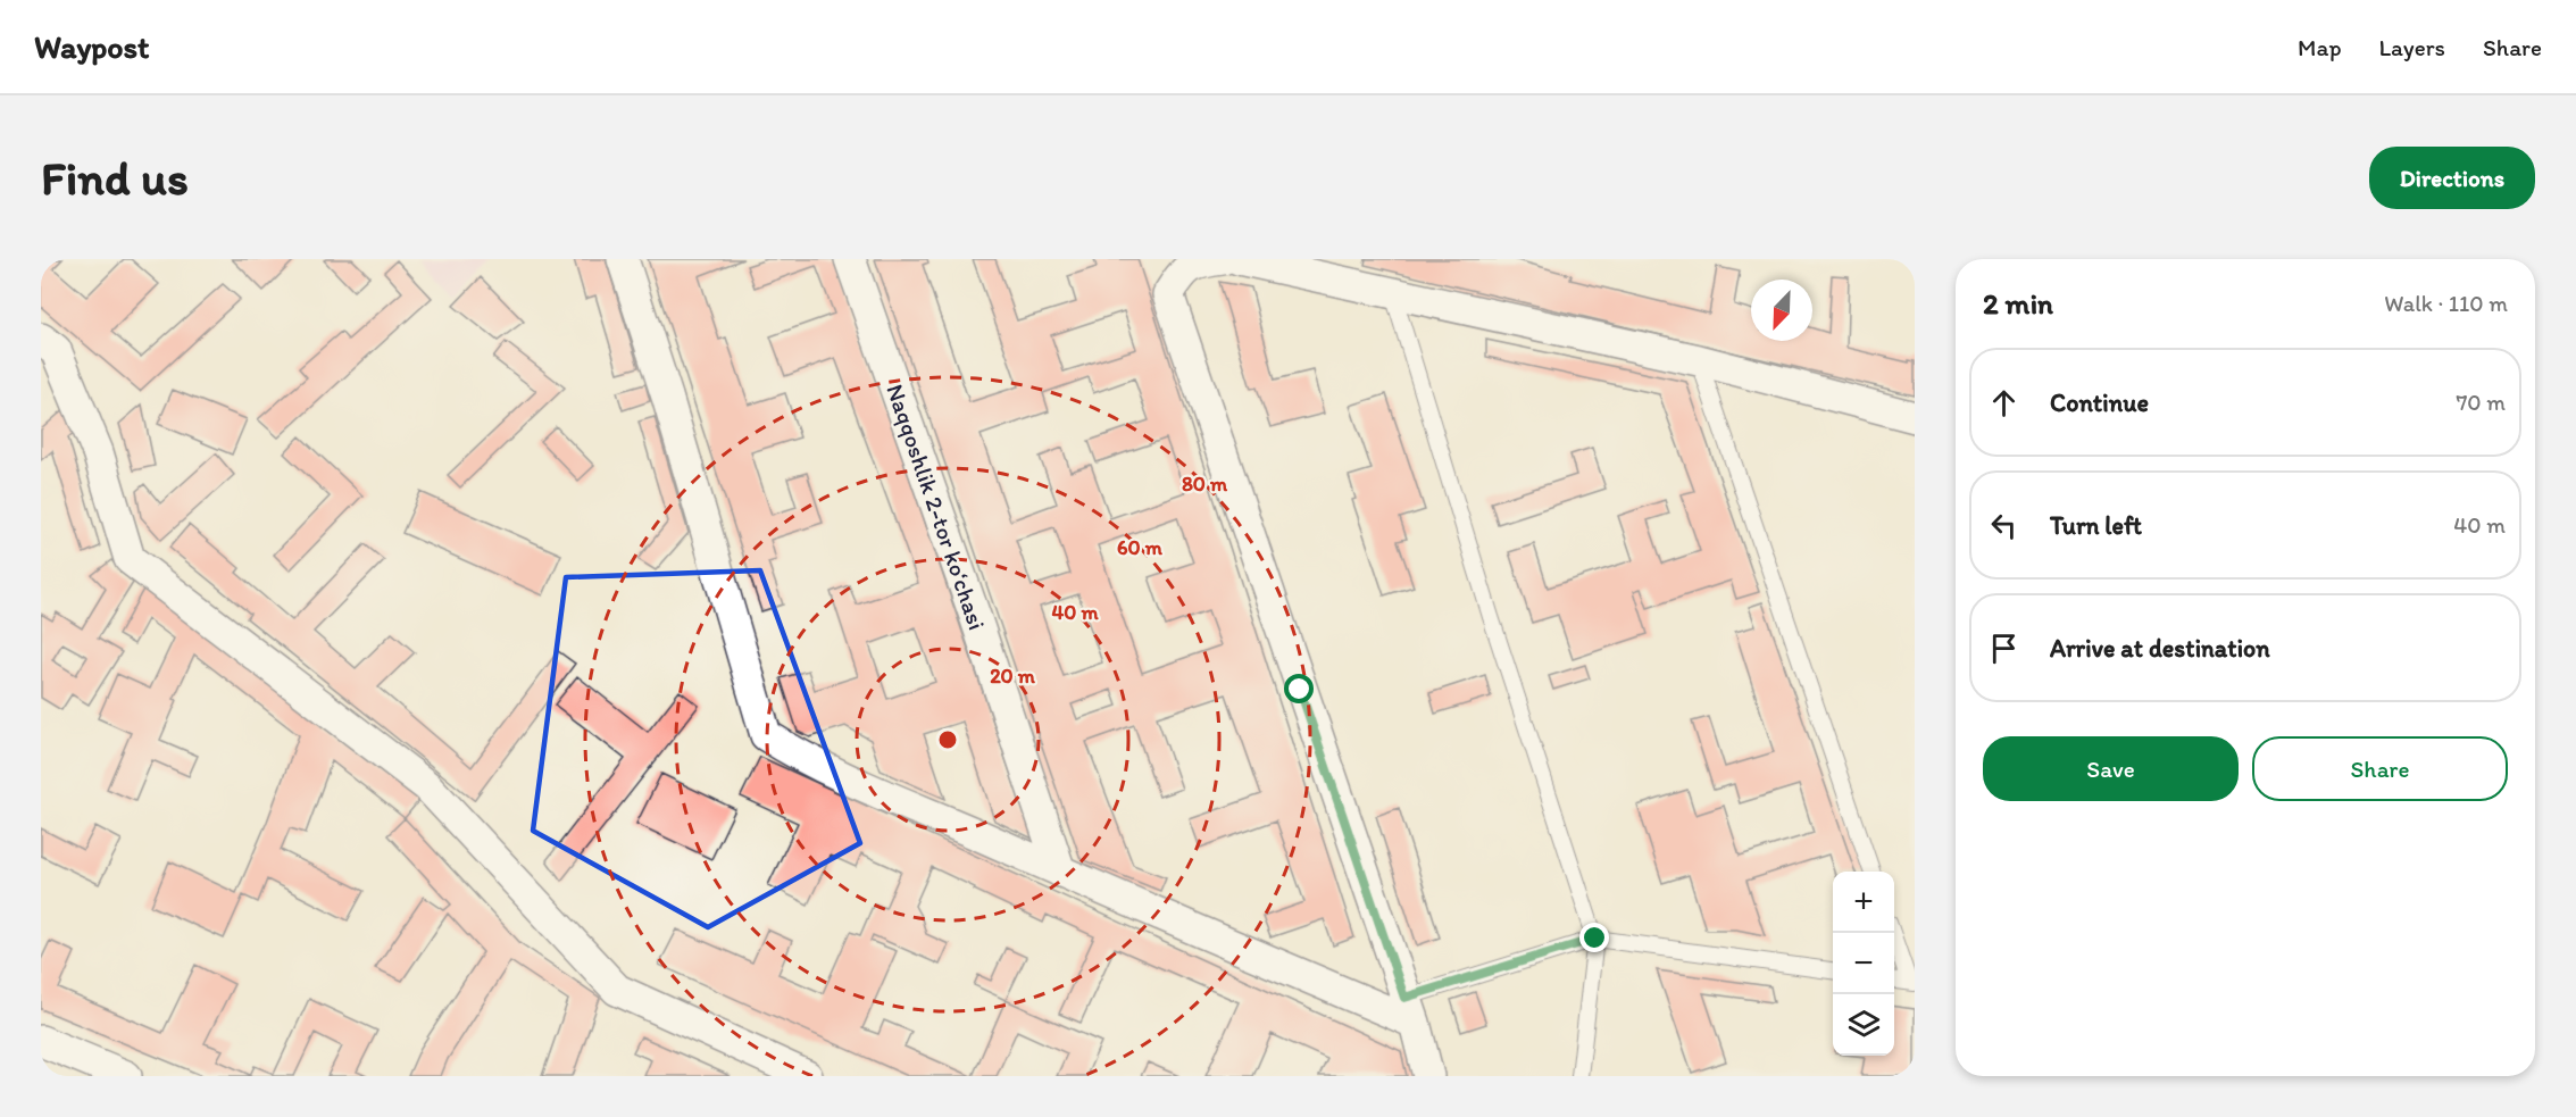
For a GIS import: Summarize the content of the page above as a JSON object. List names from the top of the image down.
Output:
{
  "streets": {
    "street": ["Naqqoshlik 2-tor koʻchasi"]
  },
  "north": "bottom left",
  "page": {
    "header": "Waypost",
    "nav": ["Map", "Layers", "Share"],
    "buttons": [
      "Directions",
      ["Save", "Share"]
    ],
    "title": "Find us",
    "heading": ["2 min", "Walk · 110 m"],
    "list": [
      ["Continue", "70 m"],
      ["Turn left", "40 m"],
      "Arrive at destination"
    ],
    "map_buttons": ["+", "−"]
  },
  "rings": [
    "80 m",
    "60 m",
    "40 m",
    "20 m"
  ]
}
